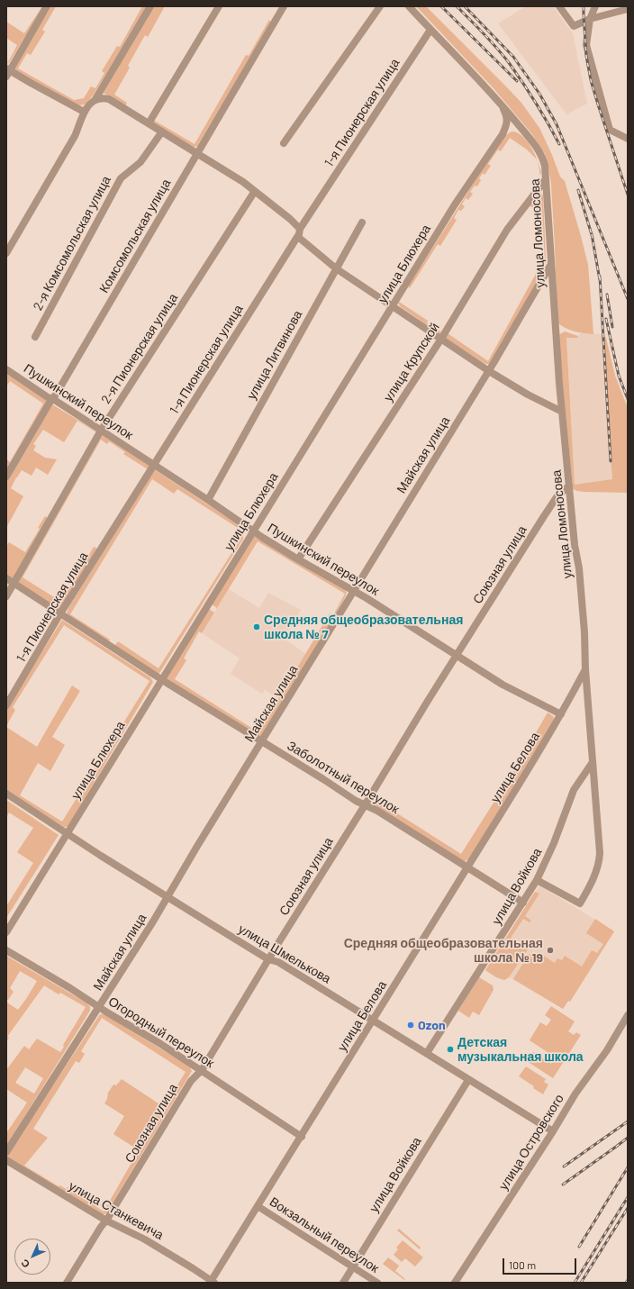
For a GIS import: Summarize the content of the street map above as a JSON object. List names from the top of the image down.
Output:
{
  "streets": {
    "street": [
      "1-я Пионерская улица",
      "улица Ломоносова",
      "Комсомольская улица",
      "2-я Комсомольская улица",
      "улица Блюхера",
      "2-я Пионерская улица",
      "улица Литвинова",
      "улица Крупской",
      "Пушкинский переулок",
      "Майская улица",
      "Союзная улица",
      "улица Белова",
      "Заболотный переулок",
      "улица Войкова",
      "улица Шмелькова",
      "Огородный переулок",
      "улица Островского",
      "улица Станкевича",
      "Вокзальный переулок"
    ]
  },
  "crossings": [
    ["1-я Пионерская улица", "улица Ломоносова"],
    ["1-я Пионерская улица", "Пушкинский переулок"],
    ["1-я Пионерская улица", "Заболотный переулок"],
    ["улица Ломоносова", "улица Крупской"],
    ["улица Ломоносова", "Майская улица"],
    ["улица Ломоносова", "Союзная улица"],
    ["улица Ломоносова", "улица Белова"],
    ["улица Ломоносова", "улица Войкова"],
    ["Комсомольская улица", "Пушкинский переулок"],
    ["улица Блюхера", "Пушкинский переулок"],
    ["улица Блюхера", "Заболотный переулок"],
    ["улица Блюхера", "улица Шмелькова"],
    ["2-я Пионерская улица", "Пушкинский переулок"],
    ["2-я Пионерская улица", "Заболотный переулок"],
    ["улица Литвинова", "Пушкинский переулок"],
    ["улица Крупской", "Пушкинский переулок"],
    ["Пушкинский переулок", "Майская улица"],
    ["Пушкинский переулок", "Союзная улица"],
    ["Пушкинский переулок", "улица Белова"],
    ["Майская улица", "Заболотный переулок"],
    ["Майская улица", "улица Шмелькова"],
    ["Майская улица", "Огородный переулок"],
    ["Союзная улица", "Заболотный переулок"],
    ["Союзная улица", "улица Шмелькова"],
    ["Союзная улица", "Огородный переулок"],
    ["Союзная улица", "улица Станкевича"],
    ["улица Белова", "Заболотный переулок"],
    ["улица Белова", "улица Шмелькова"],
    ["улица Белова", "Огородный переулок"],
    ["улица Белова", "улица Станкевича"],
    ["улица Белова", "Вокзальный переулок"],
    ["Заболотный переулок", "улица Войкова"],
    ["улица Войкова", "улица Шмелькова"],
    ["улица Войкова", "Вокзальный переулок"],
    ["улица Шмелькова", "улица Островского"]
  ],
  "places": [
    "Средняя общеобразовательная школа № 7",
    "Средняя общеобразовательная школа № 19",
    "Ozon",
    "Детская музыкальная школа"
  ],
  "scale_bar": "100 m",
  "north": "bottom left"
}
